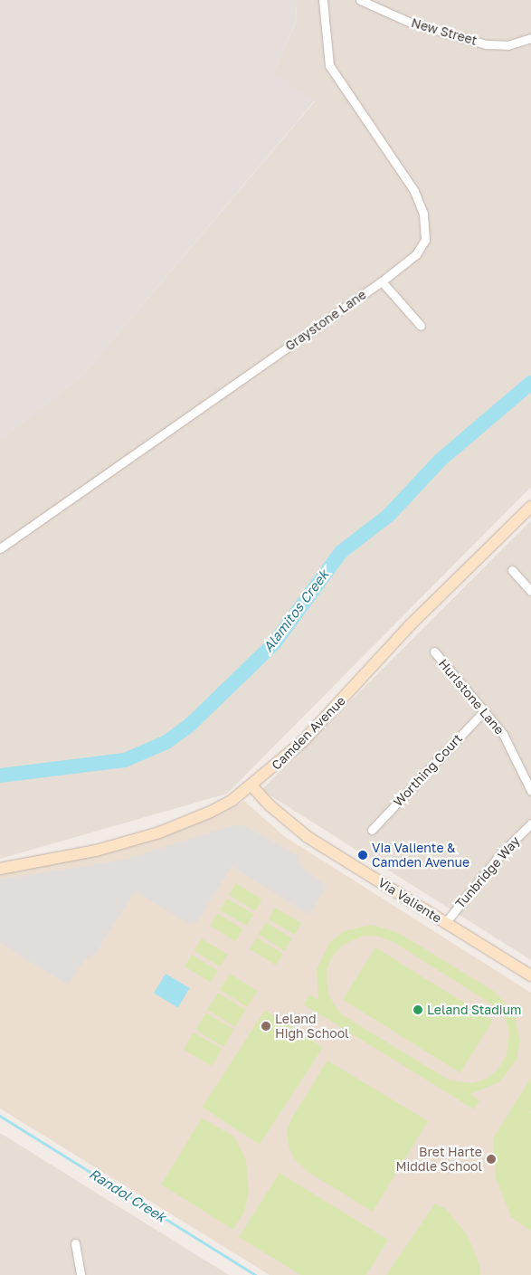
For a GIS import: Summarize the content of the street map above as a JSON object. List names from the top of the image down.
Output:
{
  "streets": {
    "street": [
      "New Street",
      "Graystone Lane",
      "Hurlstone Lane",
      "Camden Avenue",
      "Worthing Court",
      "Tunbridge Way",
      "Via Valiente"
    ]
  },
  "crossings": [
    ["Hurlstone Lane", "Worthing Court"],
    ["Camden Avenue", "Via Valiente"],
    ["Tunbridge Way", "Via Valiente"]
  ],
  "water": ["Alamitos Creek", "Randol Creek"],
  "places": [
    "Via Valiente & Camden Avenue",
    "Leland Stadium",
    "Leland High School",
    "Bret Harte Middle School"
  ]
}
